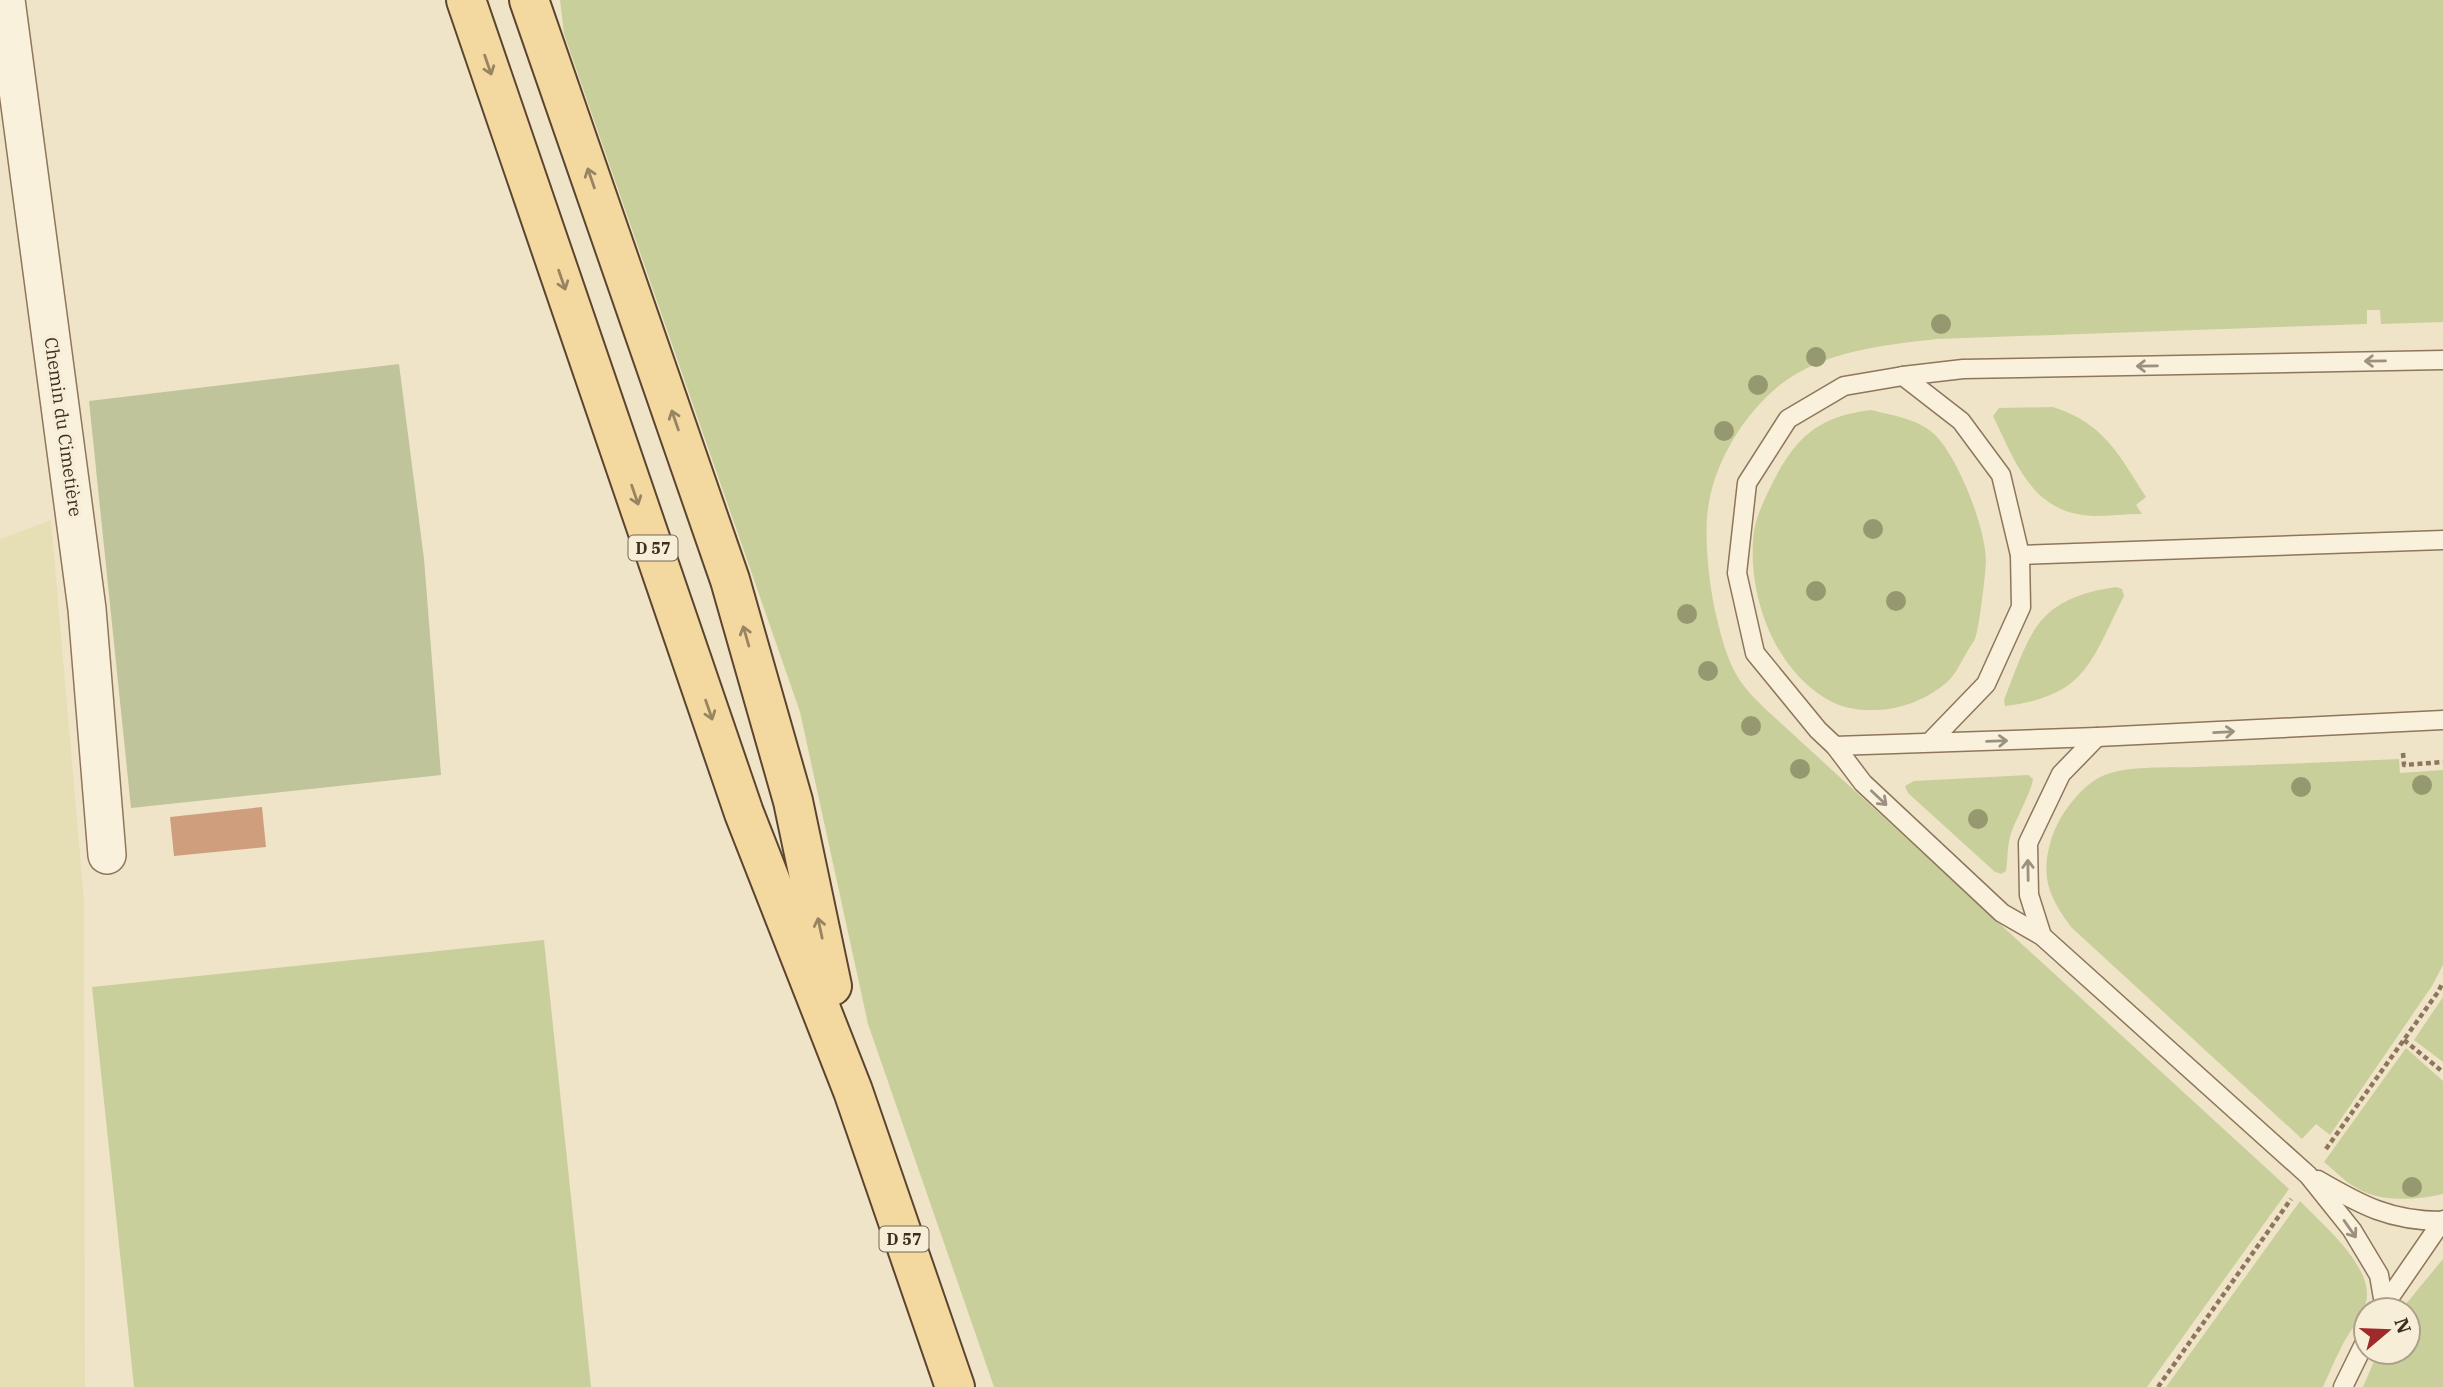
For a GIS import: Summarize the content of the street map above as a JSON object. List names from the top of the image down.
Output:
{
  "streets": {
    "main road": ["D 57"],
    "street": ["Chemin du Cimetière"]
  },
  "north": "right"
}
